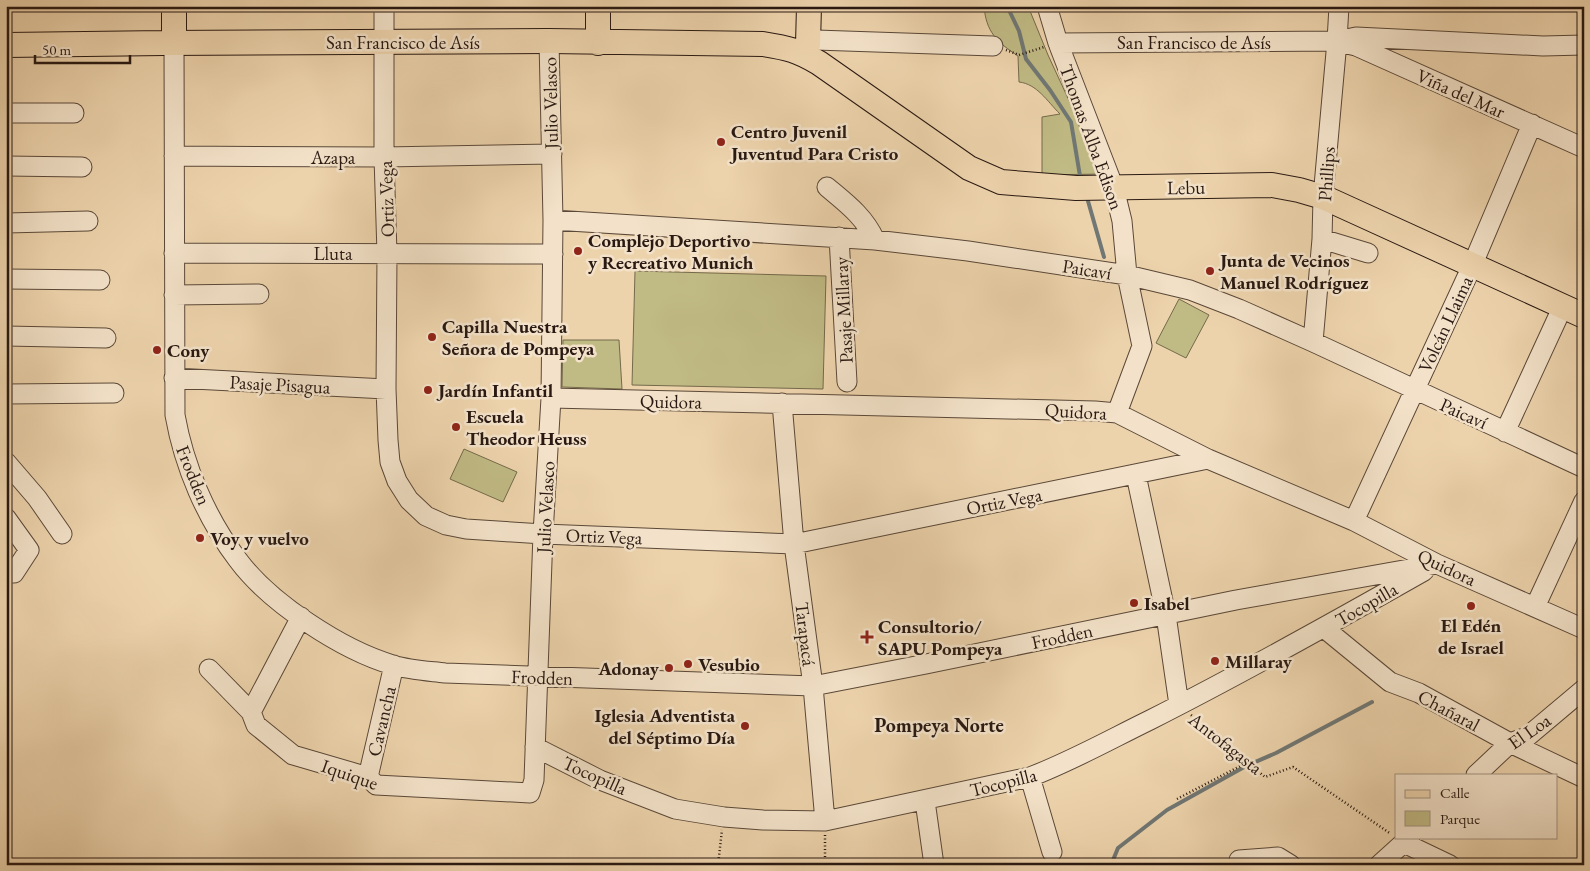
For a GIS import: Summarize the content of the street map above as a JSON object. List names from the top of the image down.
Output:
{
  "streets": {
    "main road": ["San Francisco de Asís", "Lebu", "Frodden"],
    "street": [
      "Viña del Mar",
      "Julio Velasco",
      "Thomas Alba Edison",
      "Azapa",
      "Phillips",
      "Ortiz Vega",
      "Lluta",
      "Paicaví",
      "Pasaje Millaray",
      "Volcán Llaima",
      "Pasaje Pisagua",
      "Quidora",
      "Tocopilla",
      "Tarapacá",
      "Chañaral",
      "Cavancha",
      "El Loa",
      "Antofagasta",
      "Iquique"
    ]
  },
  "crossings": [
    ["San Francisco de Asís", "Viña del Mar"],
    ["San Francisco de Asís", "Julio Velasco"],
    ["San Francisco de Asís", "Thomas Alba Edison"],
    ["San Francisco de Asís", "Phillips"],
    ["San Francisco de Asís", "Lebu"],
    ["San Francisco de Asís", "Ortiz Vega"],
    ["San Francisco de Asís", "Frodden"],
    ["Viña del Mar", "Phillips"],
    ["Viña del Mar", "Volcán Llaima"],
    ["Julio Velasco", "Azapa"],
    ["Julio Velasco", "Ortiz Vega"],
    ["Julio Velasco", "Lluta"],
    ["Julio Velasco", "Paicaví"],
    ["Julio Velasco", "Quidora"],
    ["Julio Velasco", "Frodden"],
    ["Julio Velasco", "Tocopilla"],
    ["Julio Velasco", "Iquique"],
    ["Thomas Alba Edison", "Lebu"],
    ["Thomas Alba Edison", "Paicaví"],
    ["Thomas Alba Edison", "Quidora"],
    ["Azapa", "Ortiz Vega"],
    ["Azapa", "Frodden"],
    ["Phillips", "Lebu"],
    ["Phillips", "Paicaví"],
    ["Lebu", "Volcán Llaima"],
    ["Ortiz Vega", "Lluta"],
    ["Ortiz Vega", "Pasaje Pisagua"],
    ["Ortiz Vega", "Quidora"],
    ["Ortiz Vega", "Tarapacá"],
    ["Ortiz Vega", "Antofagasta"],
    ["Lluta", "Frodden"],
    ["Paicaví", "Pasaje Millaray"],
    ["Paicaví", "Volcán Llaima"],
    ["Volcán Llaima", "Quidora"],
    ["Pasaje Pisagua", "Frodden"],
    ["Quidora", "Frodden"],
    ["Quidora", "Tocopilla"],
    ["Quidora", "Tarapacá"],
    ["Frodden", "Tocopilla"],
    ["Frodden", "Tarapacá"],
    ["Frodden", "Cavancha"],
    ["Frodden", "Antofagasta"],
    ["Tocopilla", "Tarapacá"],
    ["Tocopilla", "Chañaral"],
    ["Tocopilla", "Antofagasta"],
    ["Chañaral", "El Loa"],
    ["Cavancha", "Iquique"]
  ],
  "districts": ["Pompeya Norte"],
  "places": {
    "other": [
      "Centro Juvenil Juventud Para Cristo",
      "Complejo Deportivo y Recreativo Munich",
      "Junta de Vecinos Manuel Rodríguez",
      "Capilla Nuestra Señora de Pompeya",
      "Cony",
      "Jardín Infantil",
      "Escuela Theodor Heuss",
      "Voy y vuelvo",
      "Isabel",
      "El Edén de Israel",
      "Millaray",
      "Vesubio",
      "Adonay",
      "Iglesia Adventista del Séptimo Día"
    ],
    "health": ["Consultorio/ SAPU Pompeya"]
  },
  "legend": ["Calle", "Parque"],
  "scale_bar": "50 m"
}
